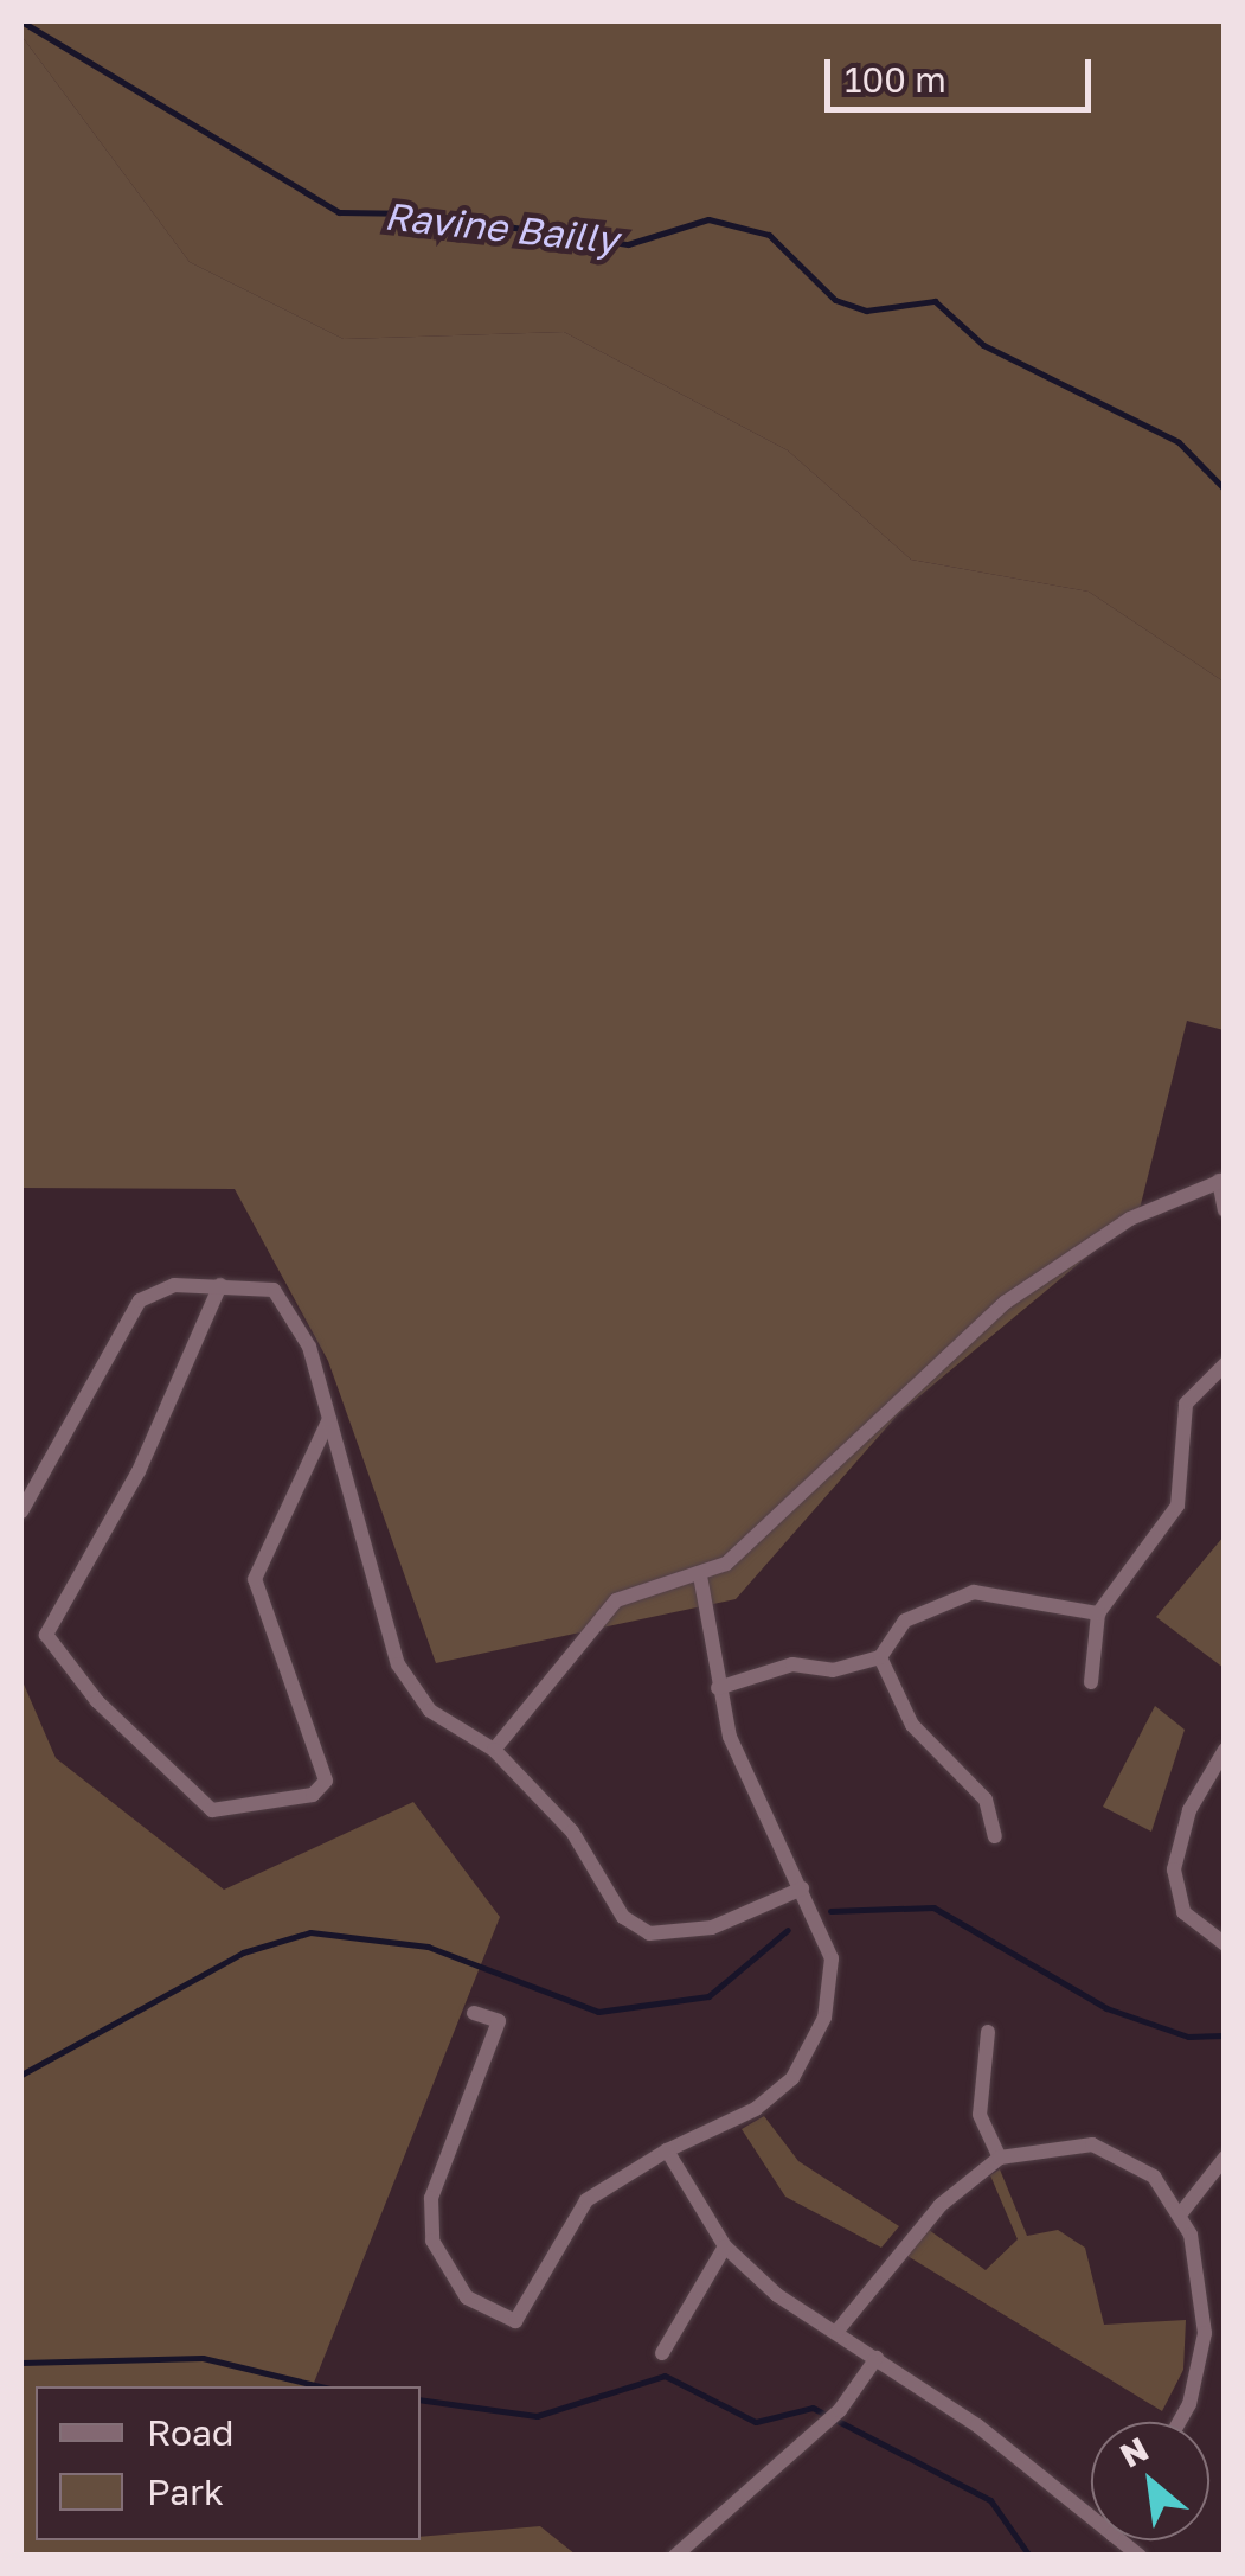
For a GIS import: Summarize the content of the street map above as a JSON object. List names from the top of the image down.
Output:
{
  "water": ["Ravine Bailly"],
  "legend": ["Road", "Park"],
  "scale_bar": "100 m",
  "north": "top left"
}
